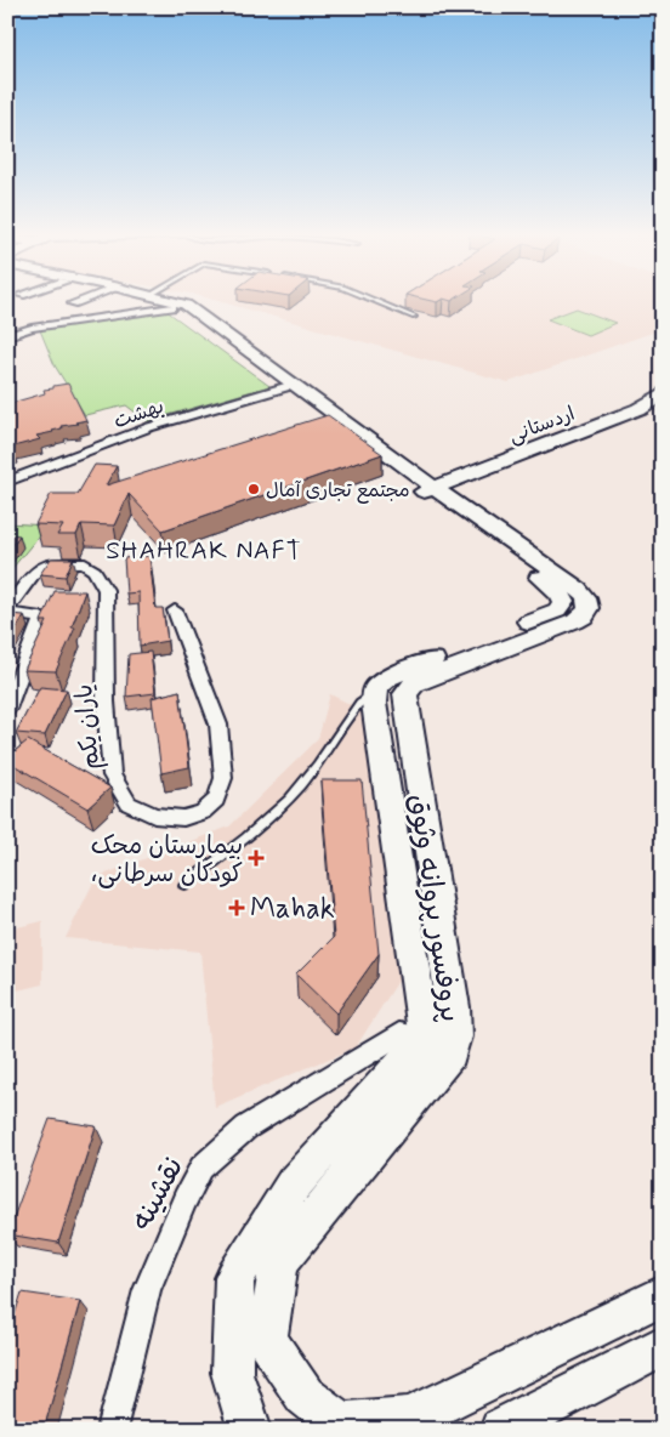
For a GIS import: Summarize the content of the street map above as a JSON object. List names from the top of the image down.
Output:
{
  "streets": {
    "main road": ["اردستانی", "پروفسور پروانه وثوق"],
    "street": ["بهشت", "یاران یکم", "نقشینه"]
  },
  "crossings": [
    ["پروفسور پروانه وثوق", "نقشینه"]
  ],
  "districts": ["SHAHRAK NAFT"],
  "places": {
    "other": ["مجتمع تجاری آمال"],
    "health": ["بیمارستان محک ،کودکان سرطانی", "Mahak"]
  }
}
